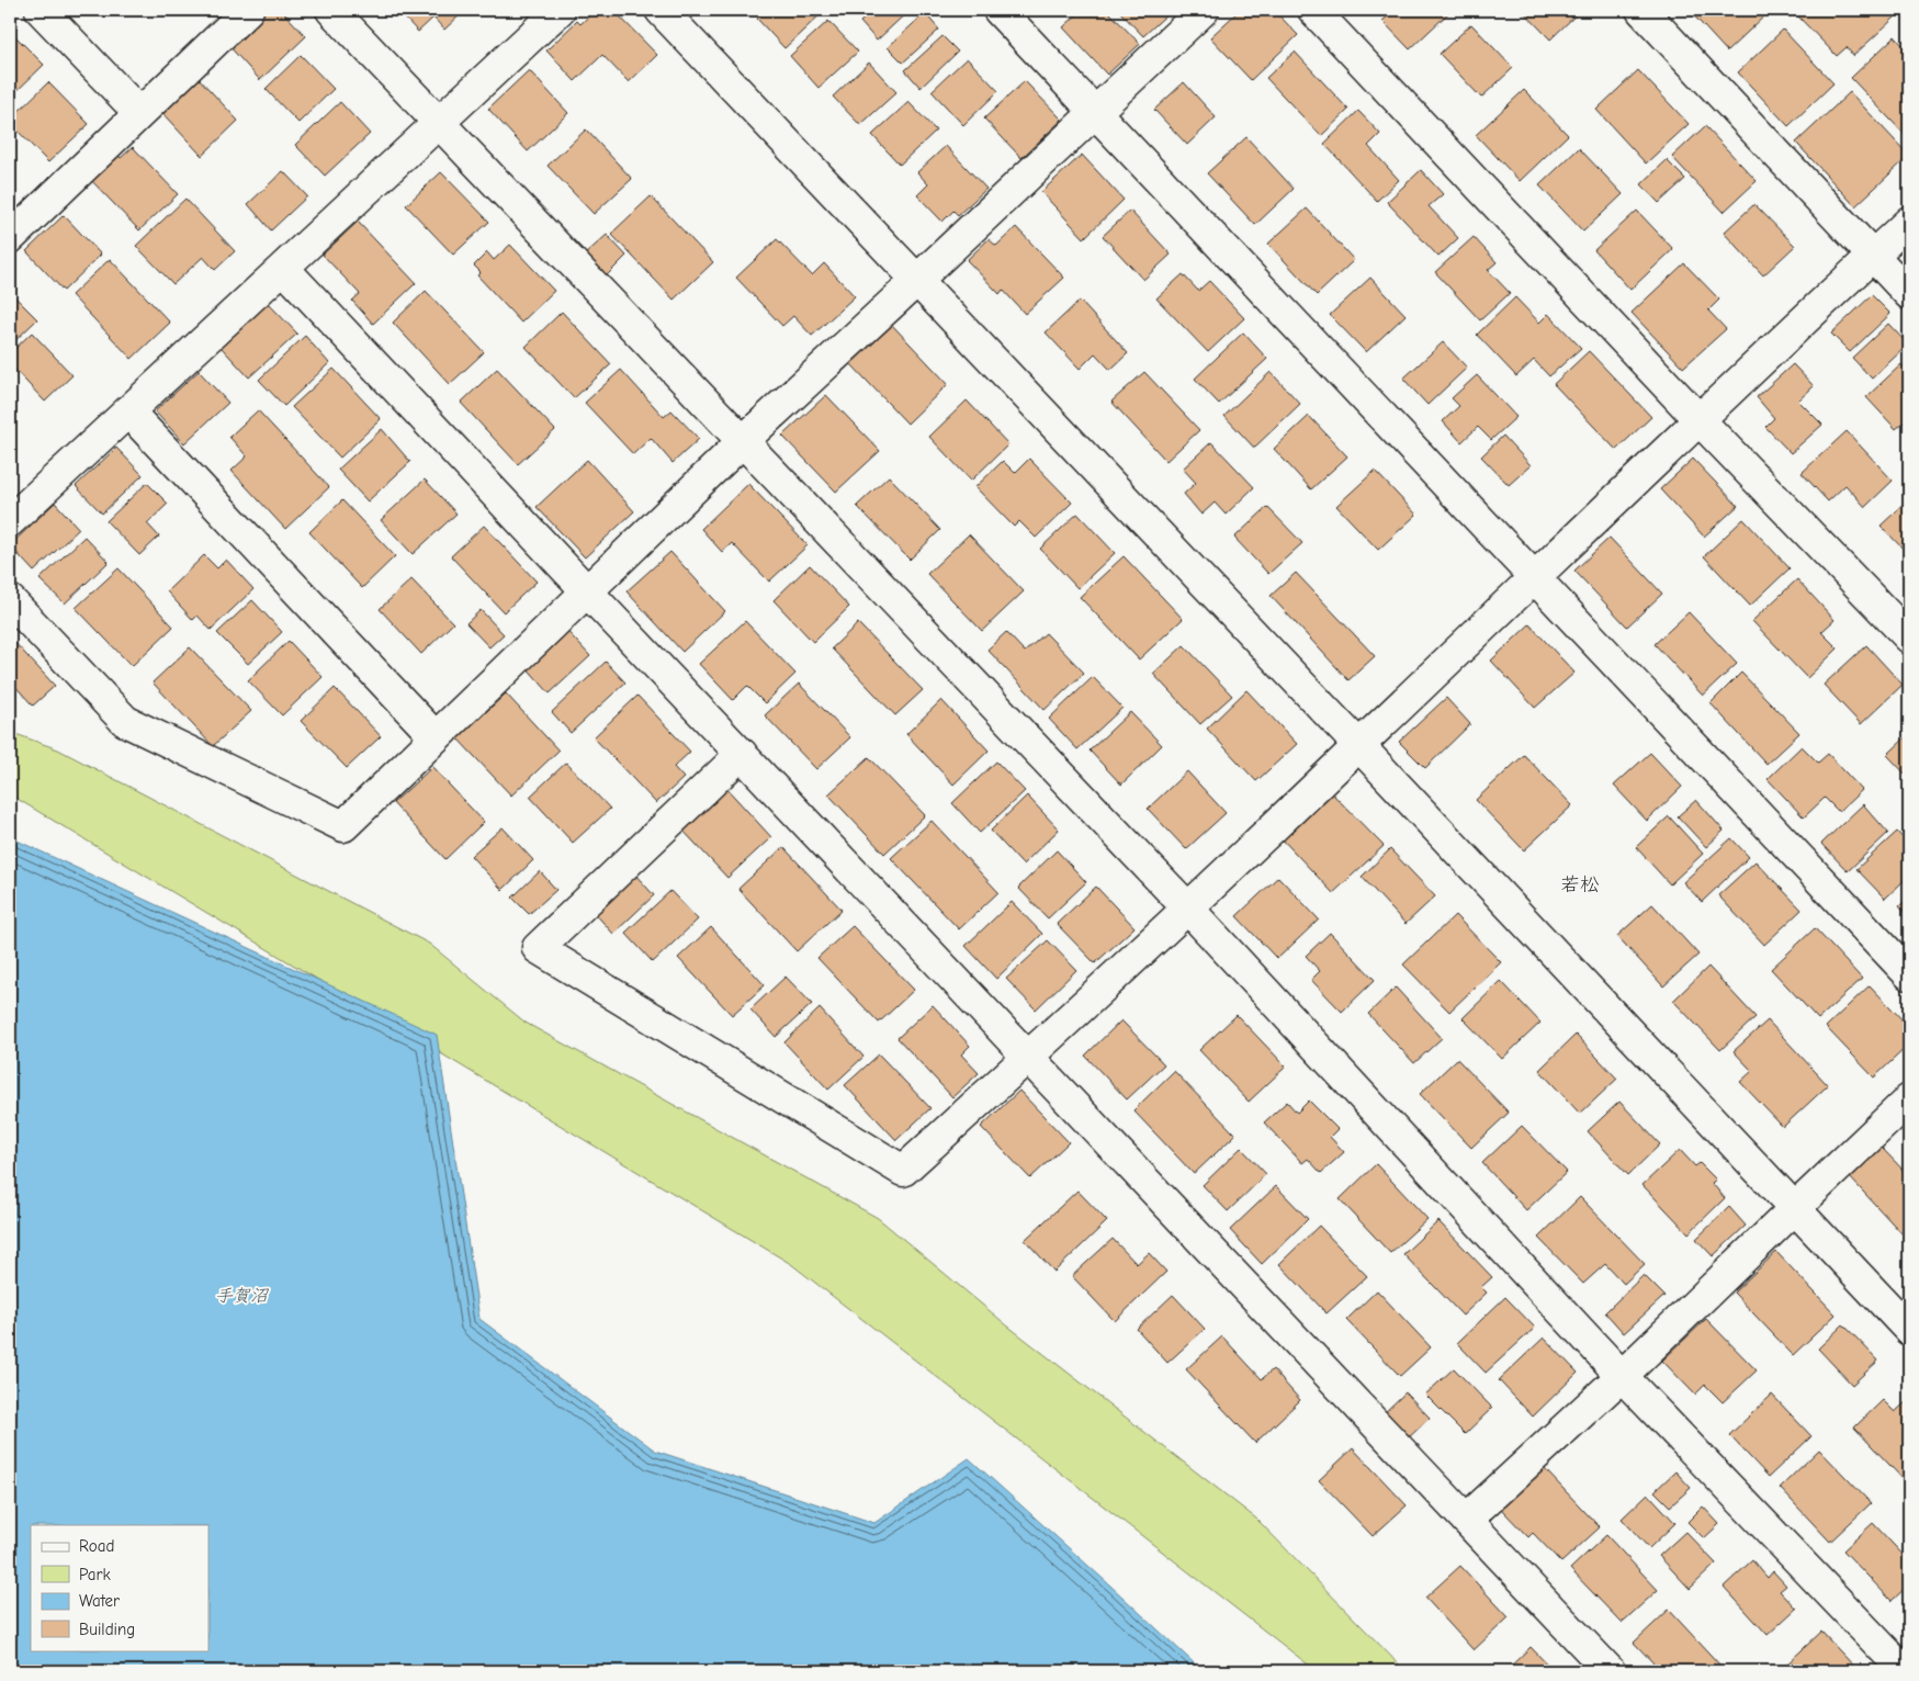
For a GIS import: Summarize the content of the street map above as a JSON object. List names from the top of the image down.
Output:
{
  "districts": ["若松"],
  "water": ["手賀沼"],
  "legend": [
    "Road",
    "Park",
    "Water",
    "Building"
  ]
}
